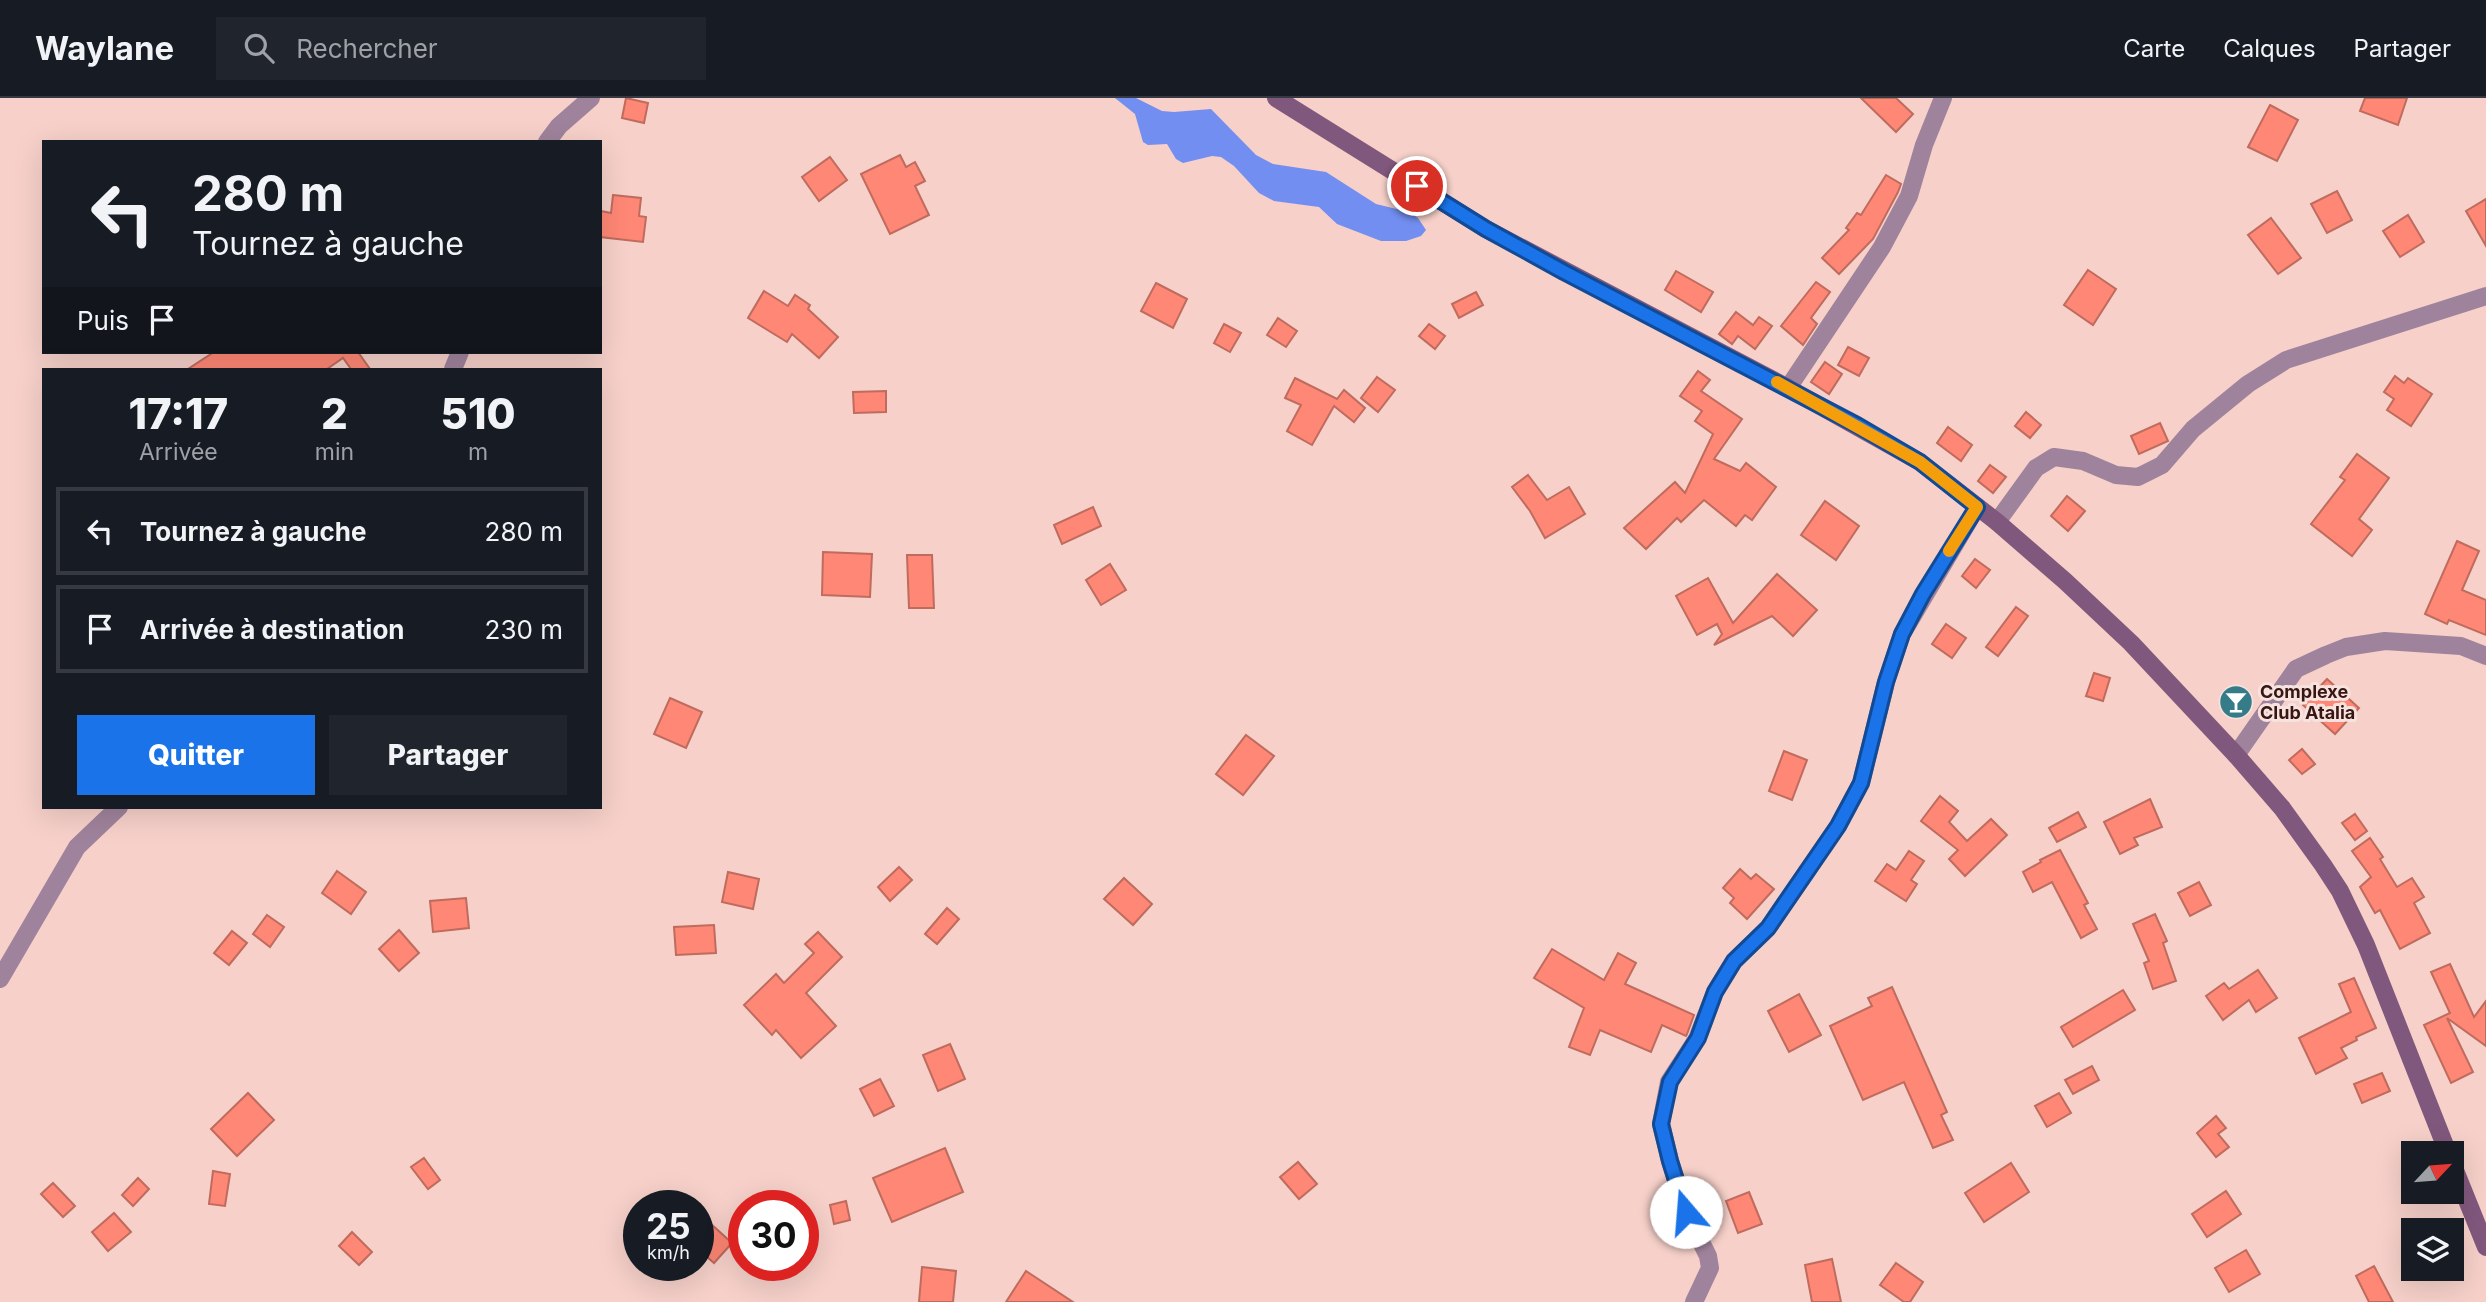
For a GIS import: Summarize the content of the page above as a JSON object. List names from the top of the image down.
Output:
{
  "places": {
    "bar": ["Complexe Club Atalia"]
  },
  "north": "top right",
  "page": {
    "header": "Waylane",
    "search": "Rechercher",
    "nav": ["Carte", "Calques", "Partager"],
    "turn": ["280 m", "Tournez à gauche"],
    "then": "Puis",
    "eta": [
      "17:17",
      "Arrivée",
      "2",
      "min",
      "510",
      "m"
    ],
    "list": [
      {
        "name": "Tournez à gauche",
        "value": "280 m"
      },
      {
        "name": "Arrivée à destination",
        "value": "230 m"
      }
    ],
    "buttons": ["Quitter", "Partager"],
    "speed": "25 km/h",
    "limit": "30"
  }
}
